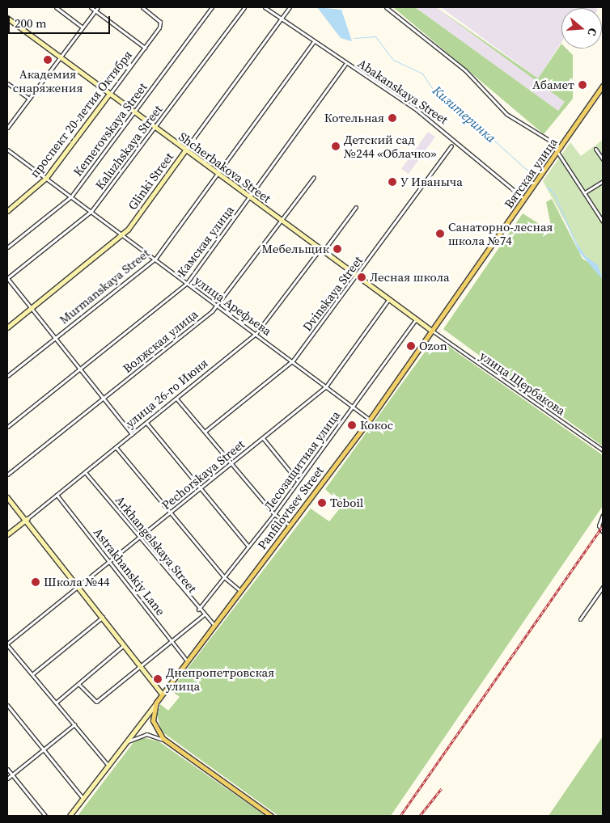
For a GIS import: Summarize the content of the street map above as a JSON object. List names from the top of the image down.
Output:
{
  "streets": {
    "main road": ["Вятская улица", "Panfilovtsev Street"],
    "street": [
      "Abakanskaya Street",
      "проспект 20-летия Октября",
      "Kemerovskaya Street",
      "Kaluzhskaya Street",
      "Shcherbakova Street",
      "Glinki Street",
      "Камская улица",
      "Murmanskaya Street",
      "Dvinskaya Street",
      "улица Арефьева",
      "Волжская улица",
      "улица Щербакова",
      "улица 26-го Июня",
      "Лесозащитная улица",
      "Pechorskaya Street",
      "Arkhangelskaya Street",
      "Astrakhanskiy Lane"
    ]
  },
  "crossings": [
    ["Abakanskaya Street", "Вятская улица"],
    ["Abakanskaya Street", "Glinki Street"],
    ["Abakanskaya Street", "Камская улица"],
    ["Abakanskaya Street", "Murmanskaya Street"],
    ["проспект 20-летия Октября", "Shcherbakova Street"],
    ["проспект 20-летия Октября", "улица Арефьева"],
    ["Kemerovskaya Street", "Shcherbakova Street"],
    ["Kemerovskaya Street", "улица Арефьева"],
    ["Kaluzhskaya Street", "Shcherbakova Street"],
    ["Kaluzhskaya Street", "улица Арефьева"],
    ["Shcherbakova Street", "Вятская улица"],
    ["Shcherbakova Street", "Glinki Street"],
    ["Shcherbakova Street", "Камская улица"],
    ["Shcherbakova Street", "Murmanskaya Street"],
    ["Shcherbakova Street", "Dvinskaya Street"],
    ["Shcherbakova Street", "Волжская улица"],
    ["Shcherbakova Street", "улица Щербакова"],
    ["Shcherbakova Street", "улица 26-го Июня"],
    ["Shcherbakova Street", "Лесозащитная улица"],
    ["Shcherbakova Street", "Pechorskaya Street"],
    ["Shcherbakova Street", "Panfilovtsev Street"],
    ["Вятская улица", "улица Щербакова"],
    ["Вятская улица", "Panfilovtsev Street"],
    ["Glinki Street", "улица Арефьева"],
    ["Камская улица", "улица Арефьева"],
    ["Murmanskaya Street", "улица Арефьева"],
    ["Dvinskaya Street", "улица Арефьева"],
    ["улица Арефьева", "Волжская улица"],
    ["улица Арефьева", "улица 26-го Июня"],
    ["улица Арефьева", "Лесозащитная улица"],
    ["улица Арефьева", "Pechorskaya Street"],
    ["улица Арефьева", "Panfilovtsev Street"],
    ["улица Щербакова", "Panfilovtsev Street"],
    ["улица 26-го Июня", "Arkhangelskaya Street"],
    ["улица 26-го Июня", "Astrakhanskiy Lane"],
    ["Лесозащитная улица", "Arkhangelskaya Street"],
    ["Pechorskaya Street", "Arkhangelskaya Street"],
    ["Pechorskaya Street", "Astrakhanskiy Lane"],
    ["Panfilovtsev Street", "Arkhangelskaya Street"],
    ["Panfilovtsev Street", "Astrakhanskiy Lane"]
  ],
  "water": ["Кизитеринка"],
  "places": [
    "Академия снаряжения",
    "Абамет",
    "Котельная",
    "Детский сад №244 «Облачко»",
    "У Иваныча",
    "Санаторно-лесная школа №74",
    "Мебельщик",
    "Лесная школа",
    "Ozon",
    "Кокос",
    "Teboil",
    "Школа №44",
    "Днепропетровская улица"
  ],
  "scale_bar": "200 m",
  "north": "right"
}
